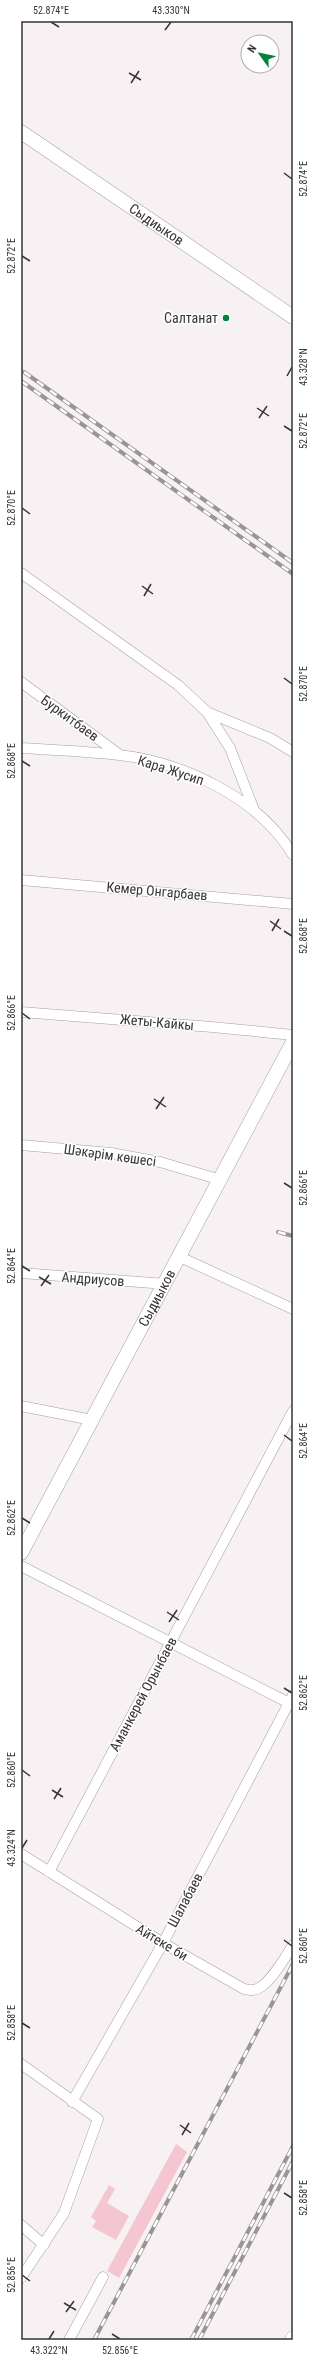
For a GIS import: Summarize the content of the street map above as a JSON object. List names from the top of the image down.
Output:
{
  "streets": {
    "street": [
      "Сыдиыков",
      "Буркитбаев",
      "Кара Жусип",
      "Кемер Онгарбаев",
      "Жеты-Кайкы",
      "Шәкәрім көшесі",
      "Андриусов",
      "Аманкерей Орынбаев",
      "Шалабаев",
      "Айтеке би"
    ]
  },
  "crossings": [
    ["Сыдиыков", "Шәкәрім көшесі"],
    ["Сыдиыков", "Андриусов"],
    ["Буркитбаев", "Кара Жусип"],
    ["Аманкерей Орынбаев", "Айтеке би"],
    ["Шалабаев", "Айтеке би"]
  ],
  "places": ["Салтанат"],
  "north": "top left",
  "coordinates": [
    "52.874°E",
    "43.330°N",
    "52.872°E",
    "43.328°N",
    "52.870°E",
    "52.868°E",
    "52.866°E",
    "52.864°E",
    "52.862°E",
    "52.860°E",
    "43.324°N",
    "52.858°E",
    "52.856°E",
    "43.322°N"
  ]
}
